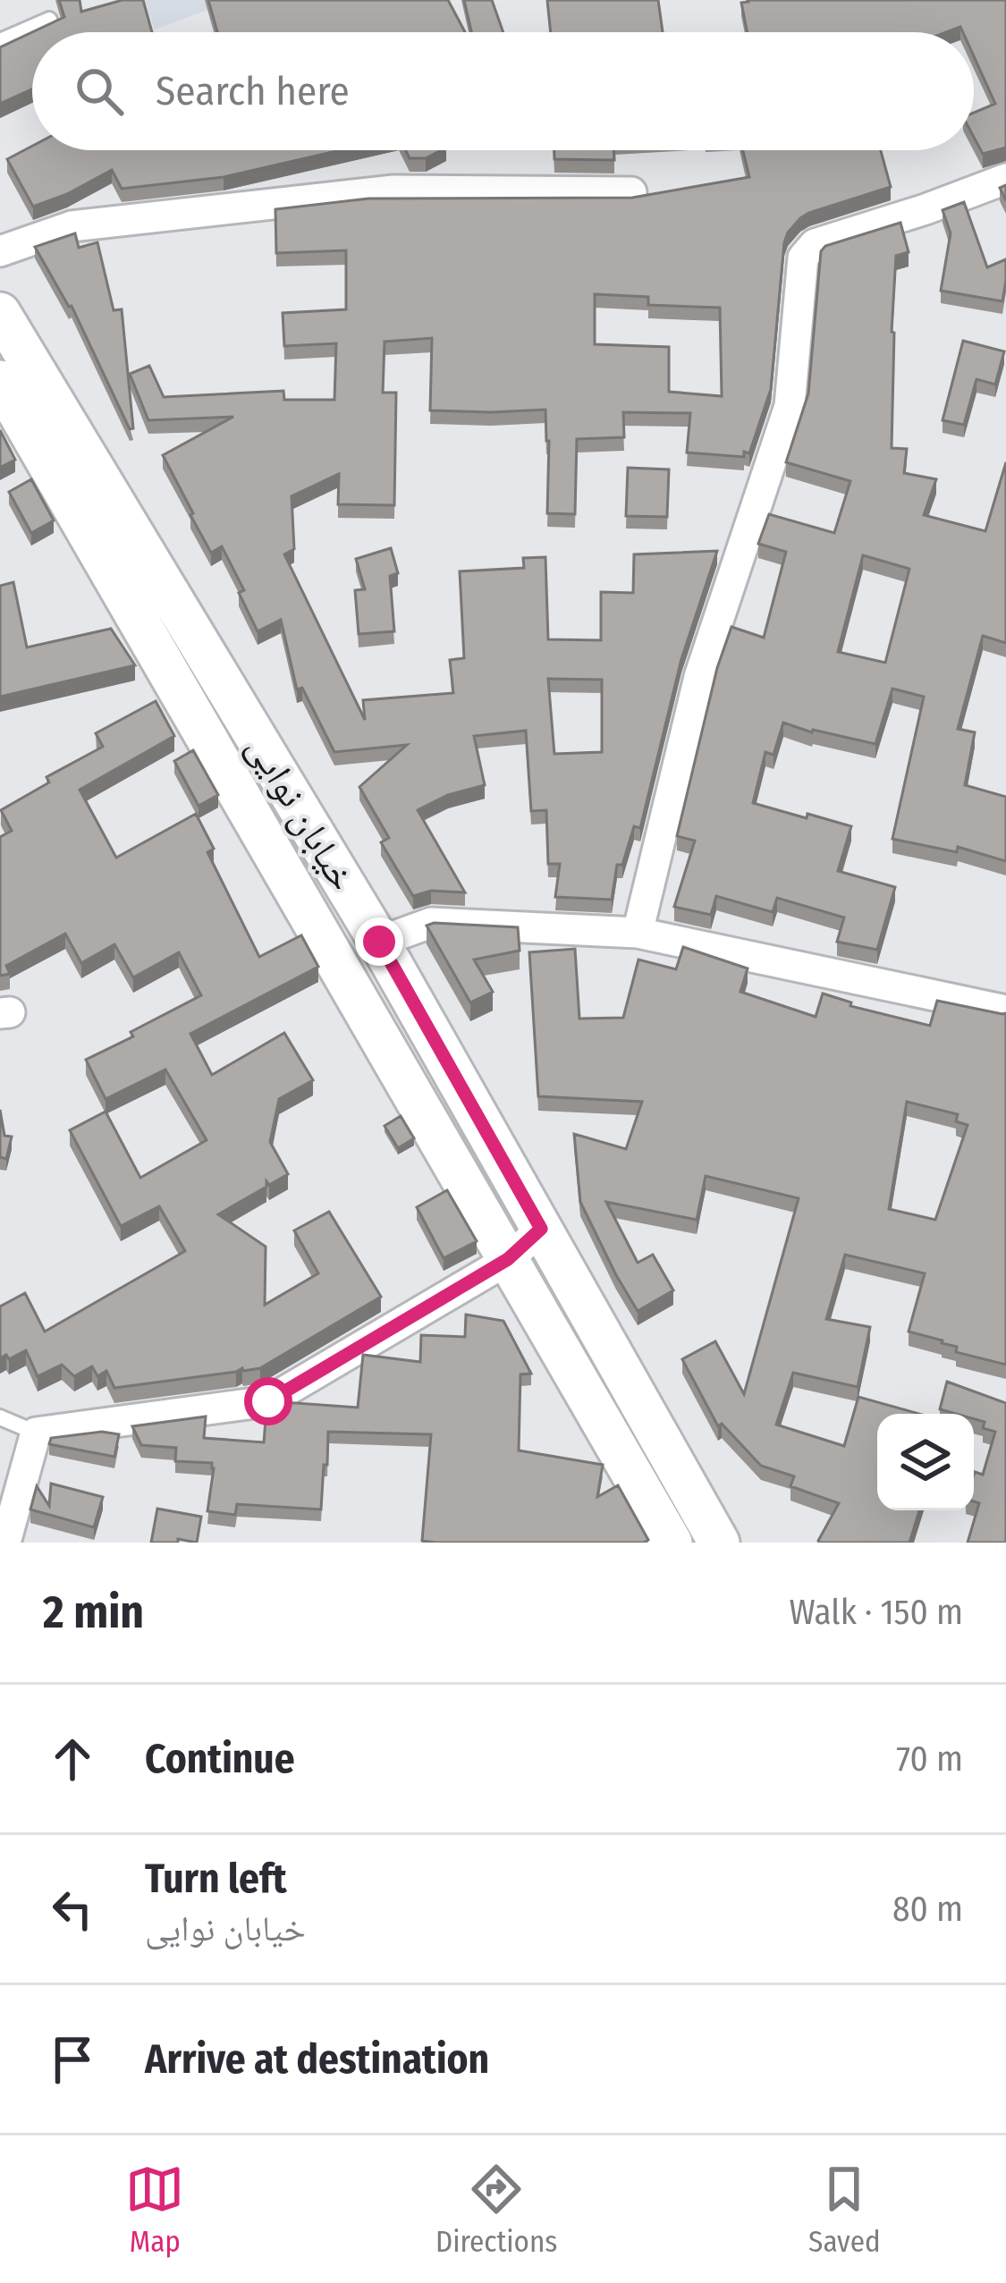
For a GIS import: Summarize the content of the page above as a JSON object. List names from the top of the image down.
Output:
{
  "streets": {
    "street": ["خیابان نوایی"]
  },
  "page": {
    "search": "Search here",
    "heading": ["2 min", "Walk · 150 m"],
    "list": [
      ["Continue", "70 m"],
      ["Turn left", "خیابان نوایی", "80 m"],
      "Arrive at destination"
    ],
    "nav": ["Map", "Directions", "Saved"]
  }
}
